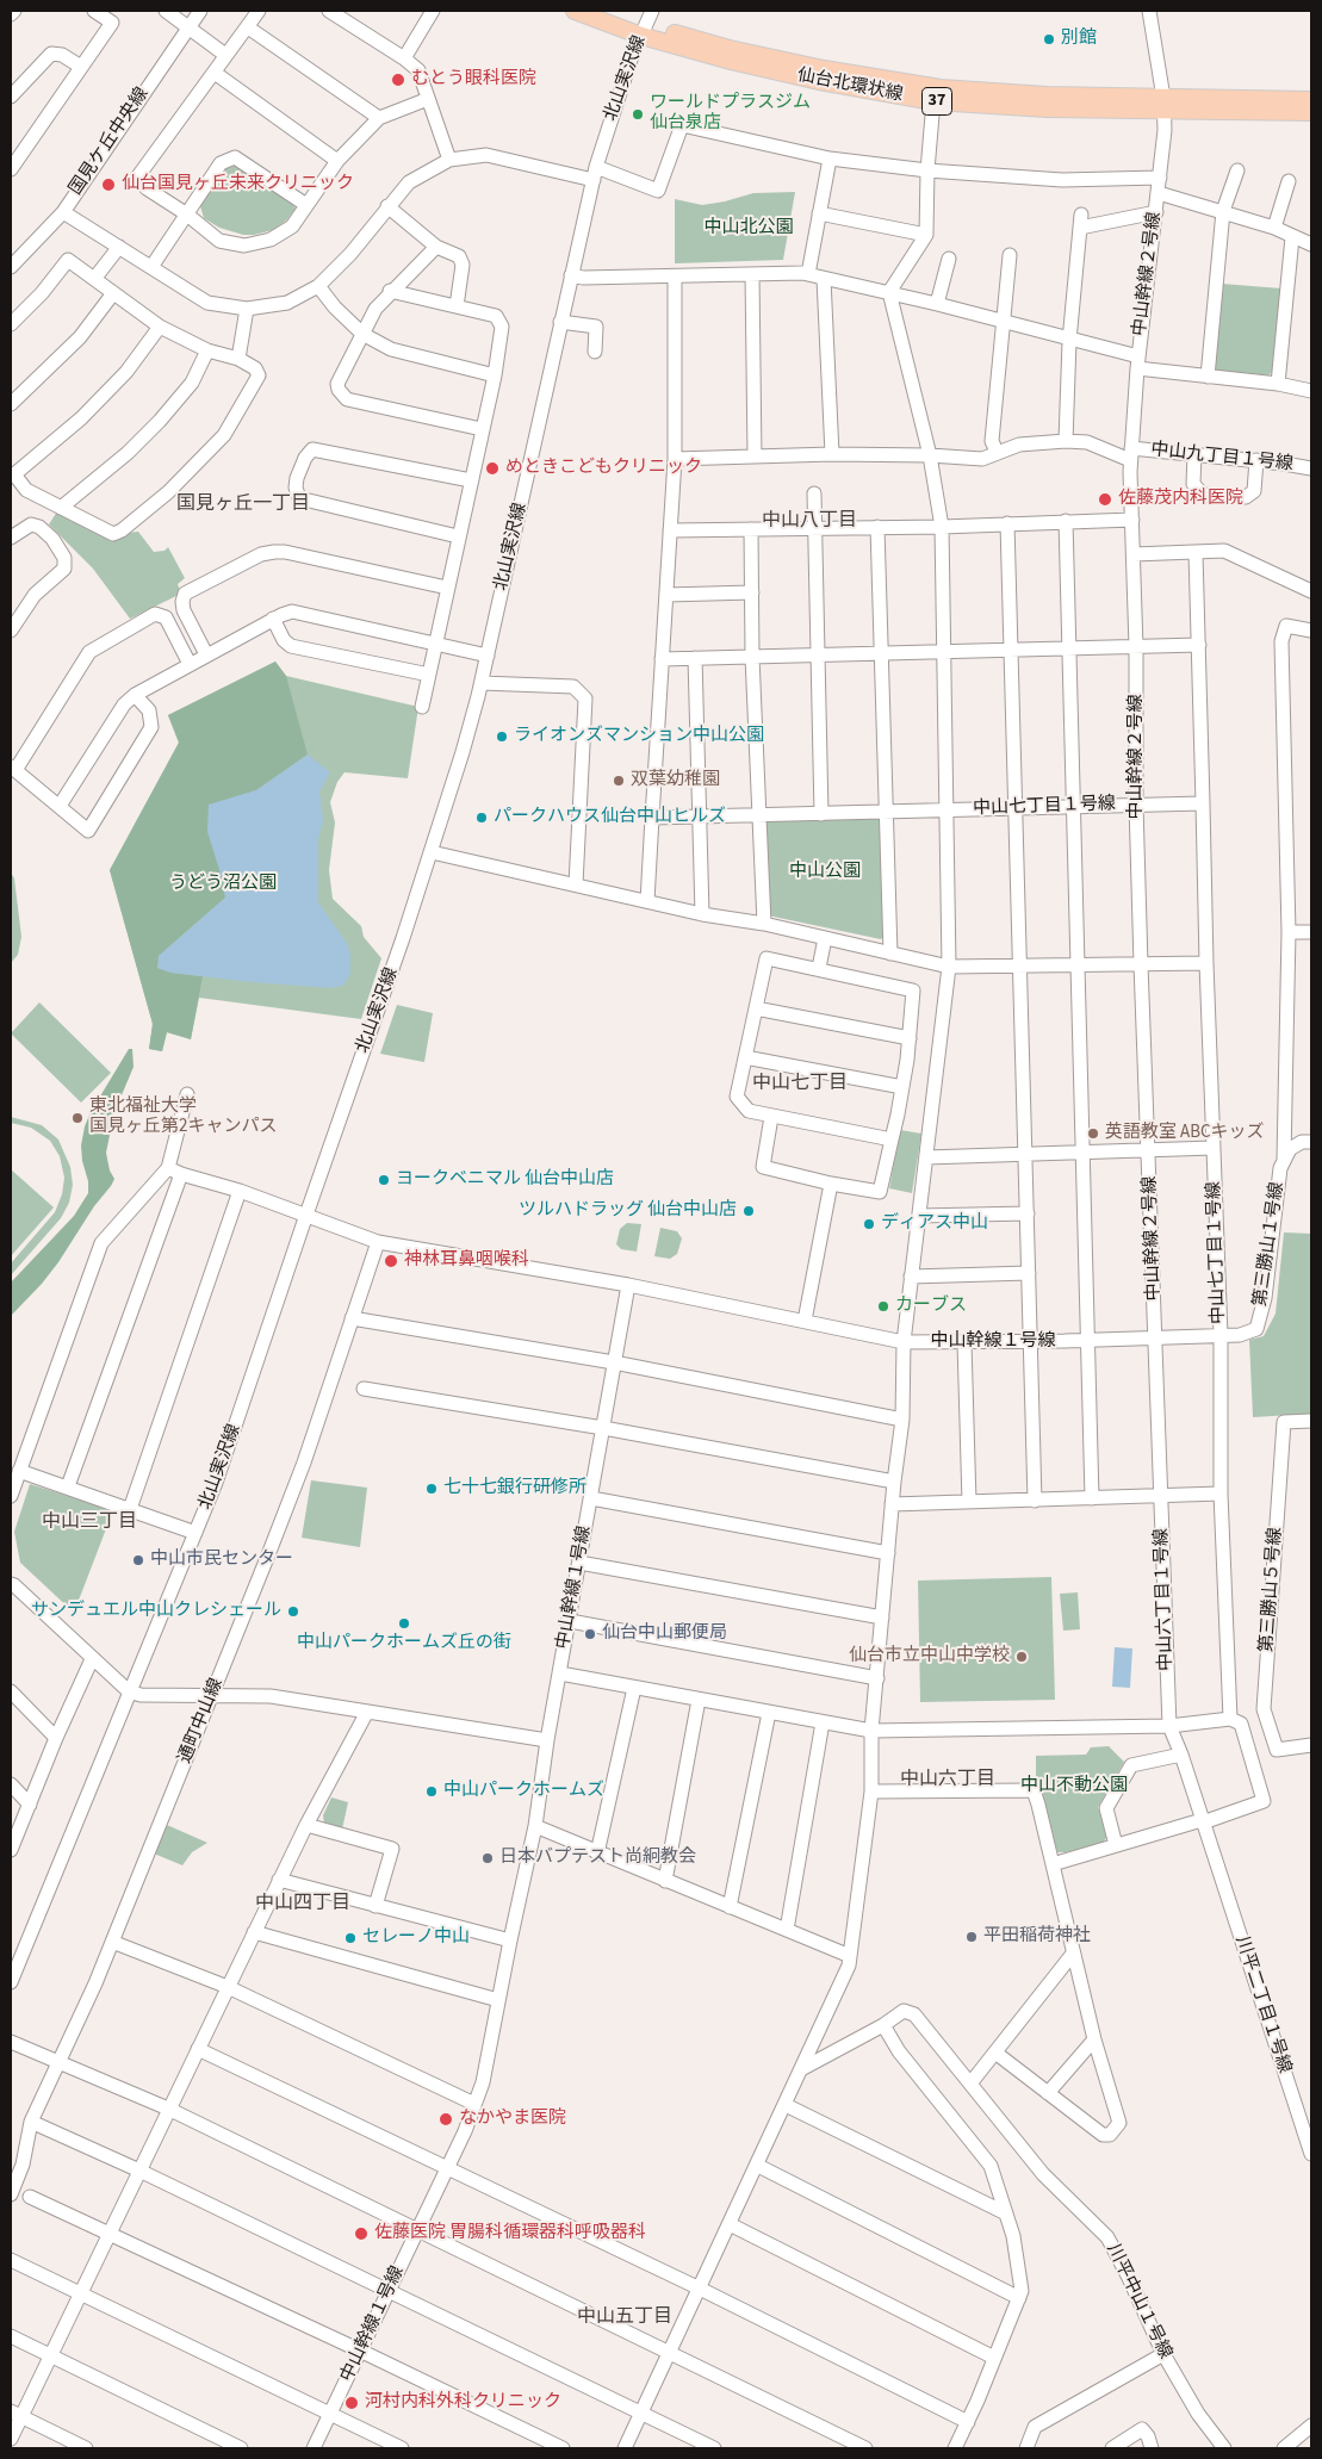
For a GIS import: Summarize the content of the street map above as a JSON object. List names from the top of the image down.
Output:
{
  "streets": {
    "main road": ["仙台北環状線", "37"],
    "street": [
      "北山実沢線",
      "国見ケ丘中央線",
      "中山幹線２号線",
      "中山九丁目１号線",
      "中山七丁目１号線",
      "第三勝山１号線",
      "中山幹線１号線",
      "第三勝山５号線",
      "中山六丁目１号線",
      "通町中山線",
      "川平二丁目１号線",
      "川平中山１号線"
    ]
  },
  "crossings": [
    ["北山実沢線", "仙台北環状線"],
    ["仙台北環状線", "中山幹線２号線"],
    ["中山幹線２号線", "中山九丁目１号線"],
    ["中山幹線２号線", "中山七丁目１号線"],
    ["中山幹線２号線", "中山幹線１号線"],
    ["中山幹線２号線", "中山六丁目１号線"],
    ["中山七丁目１号線", "第三勝山１号線"],
    ["中山七丁目１号線", "中山幹線１号線"],
    ["中山七丁目１号線", "中山六丁目１号線"],
    ["第三勝山１号線", "中山幹線１号線"],
    ["中山幹線１号線", "中山六丁目１号線"],
    ["中山六丁目１号線", "川平二丁目１号線"]
  ],
  "districts": [
    "国見ヶ丘一丁目",
    "中山八丁目",
    "中山七丁目",
    "中山三丁目",
    "中山六丁目",
    "中山四丁目",
    "中山五丁目"
  ],
  "parks": [
    "中山北公園",
    "中山公園",
    "うどう沼公園",
    "中山不動公園"
  ],
  "places": [
    "別館",
    "むとう眼科医院",
    "ワールドプラスジム 仙台泉店",
    "仙台国見ヶ丘未来クリニック",
    "めときこどもクリニック",
    "佐藤茂内科医院",
    "ライオンズマンション中山公園",
    "双葉幼稚園",
    "パークハウス仙台中山ヒルズ",
    "東北福祉大学 国見ヶ丘第2キャンパス",
    "英語教室 ABCキッズ",
    "ヨークベニマル 仙台中山店",
    "ツルハドラッグ 仙台中山店",
    "ディアス中山",
    "神林耳鼻咽喉科",
    "カーブス",
    "七十七銀行研修所",
    "中山市民センター",
    "サンデュエル中山クレシェール",
    "中山パークホームズ丘の街",
    "仙台中山郵便局",
    "仙台市立中山中学校",
    "中山パークホームズ",
    "日本バプテスト尚絅教会",
    "平田稲荷神社",
    "セレーノ中山",
    "なかやま医院",
    "佐藤医院 胃腸科循環器科呼吸器科",
    "河村内科外科クリニック"
  ]
}
